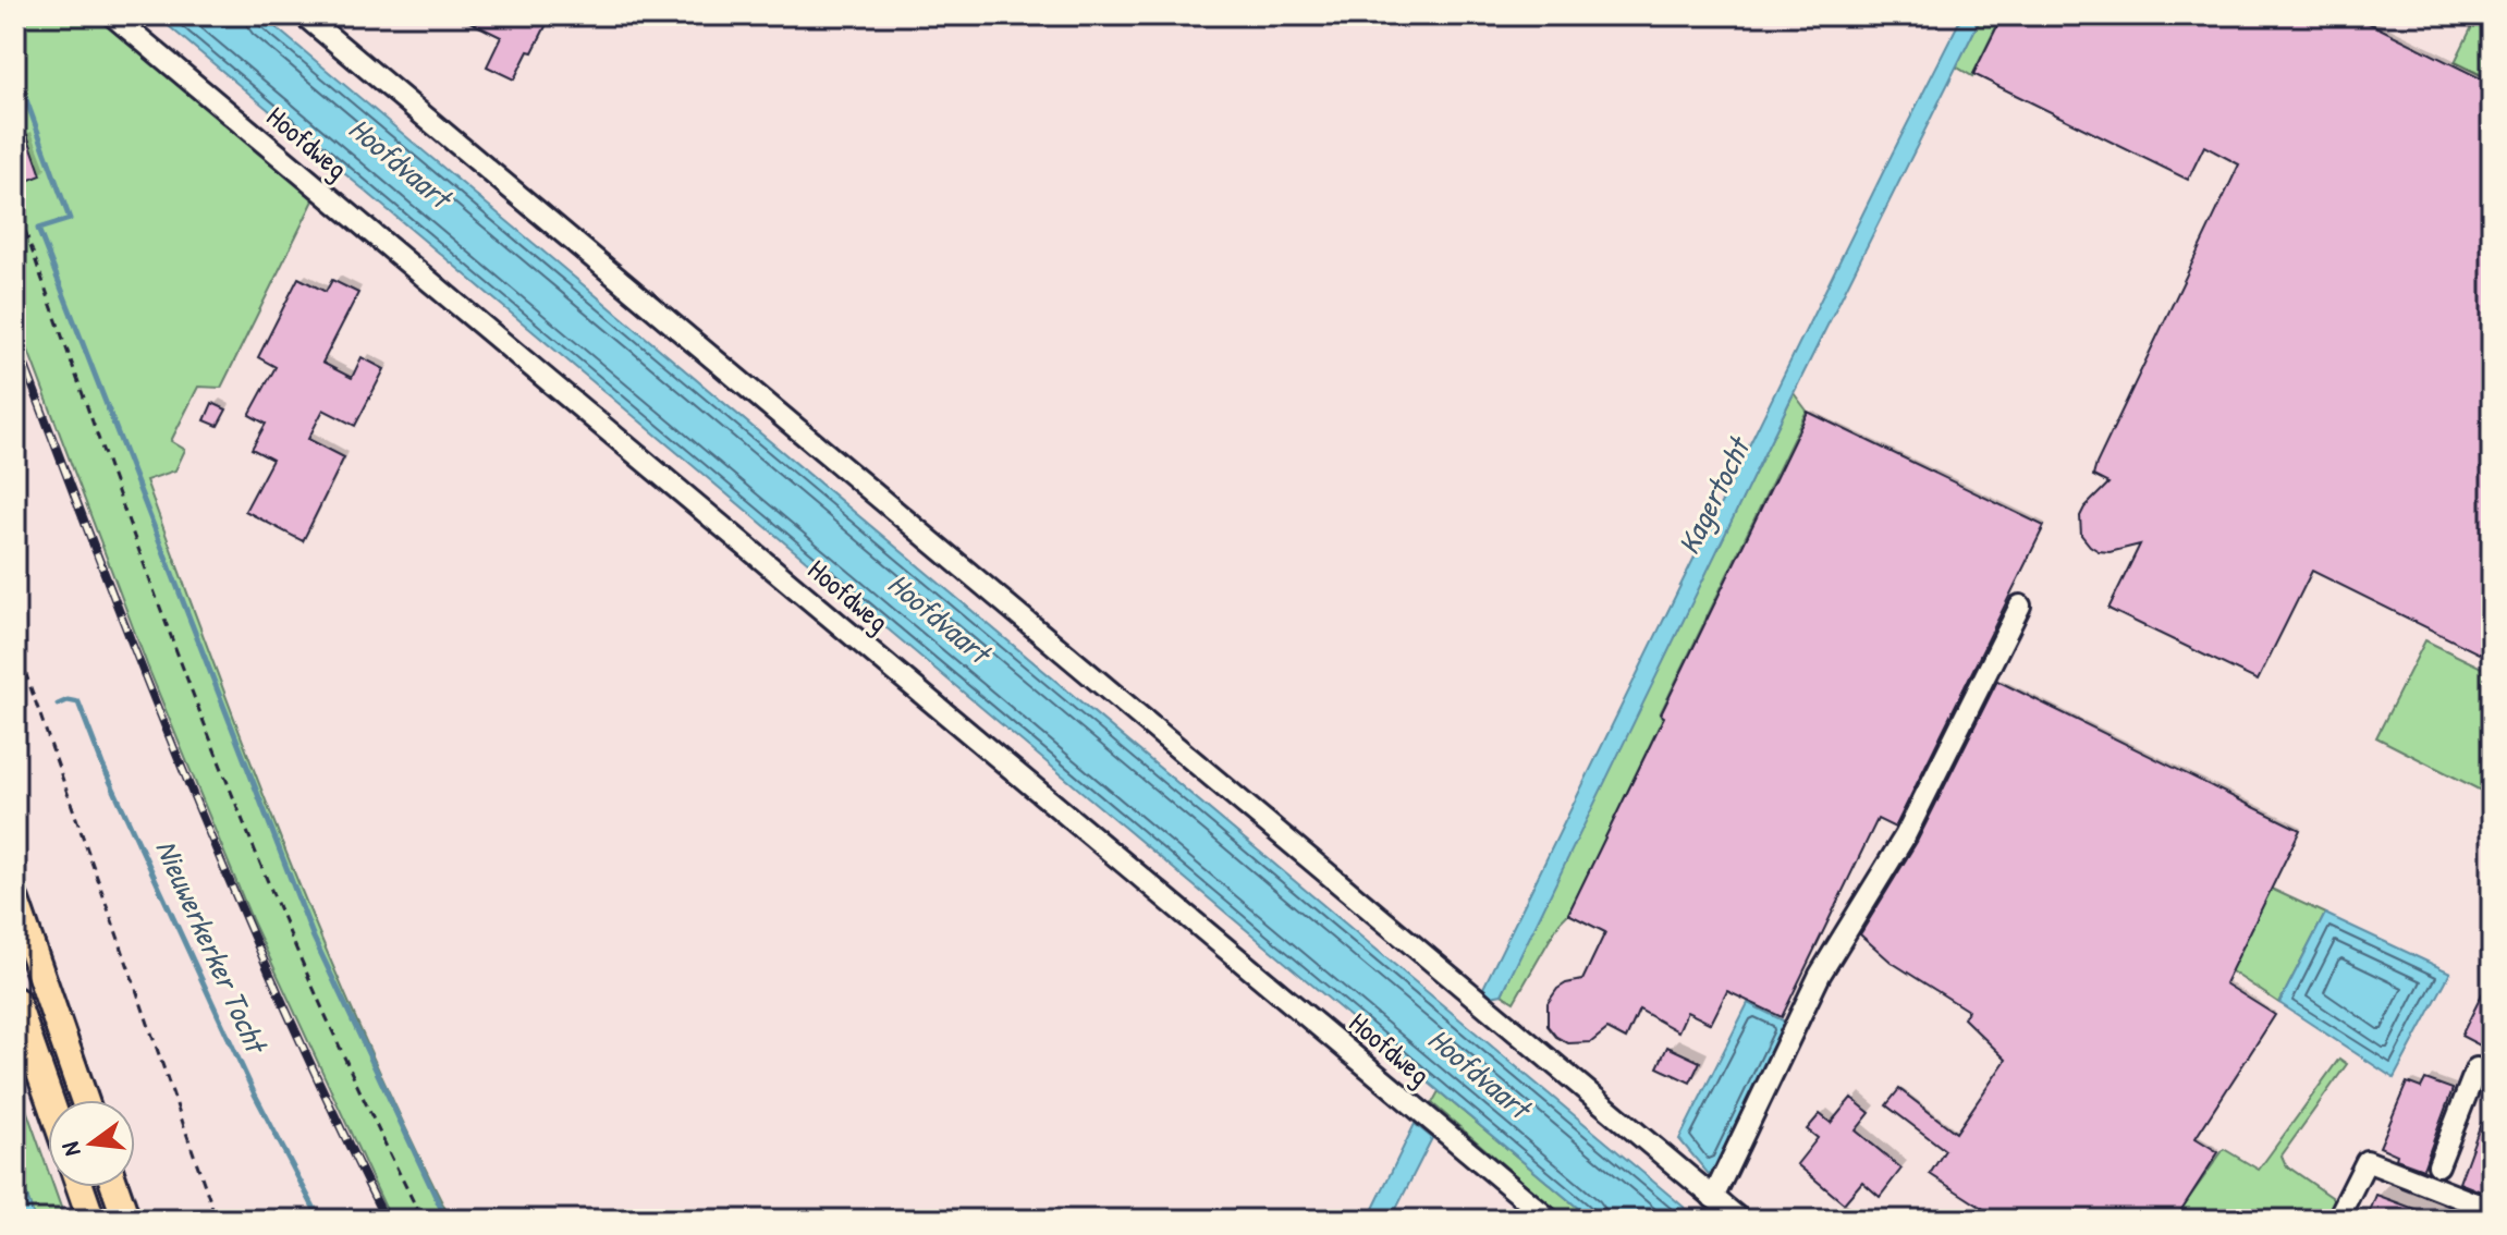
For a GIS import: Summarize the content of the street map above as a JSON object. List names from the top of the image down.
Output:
{
  "streets": {
    "street": ["Hoofdweg"]
  },
  "water": ["Hoofdvaart", "Kagertocht", "Nieuwerkerker Tocht"],
  "north": "left"
}
